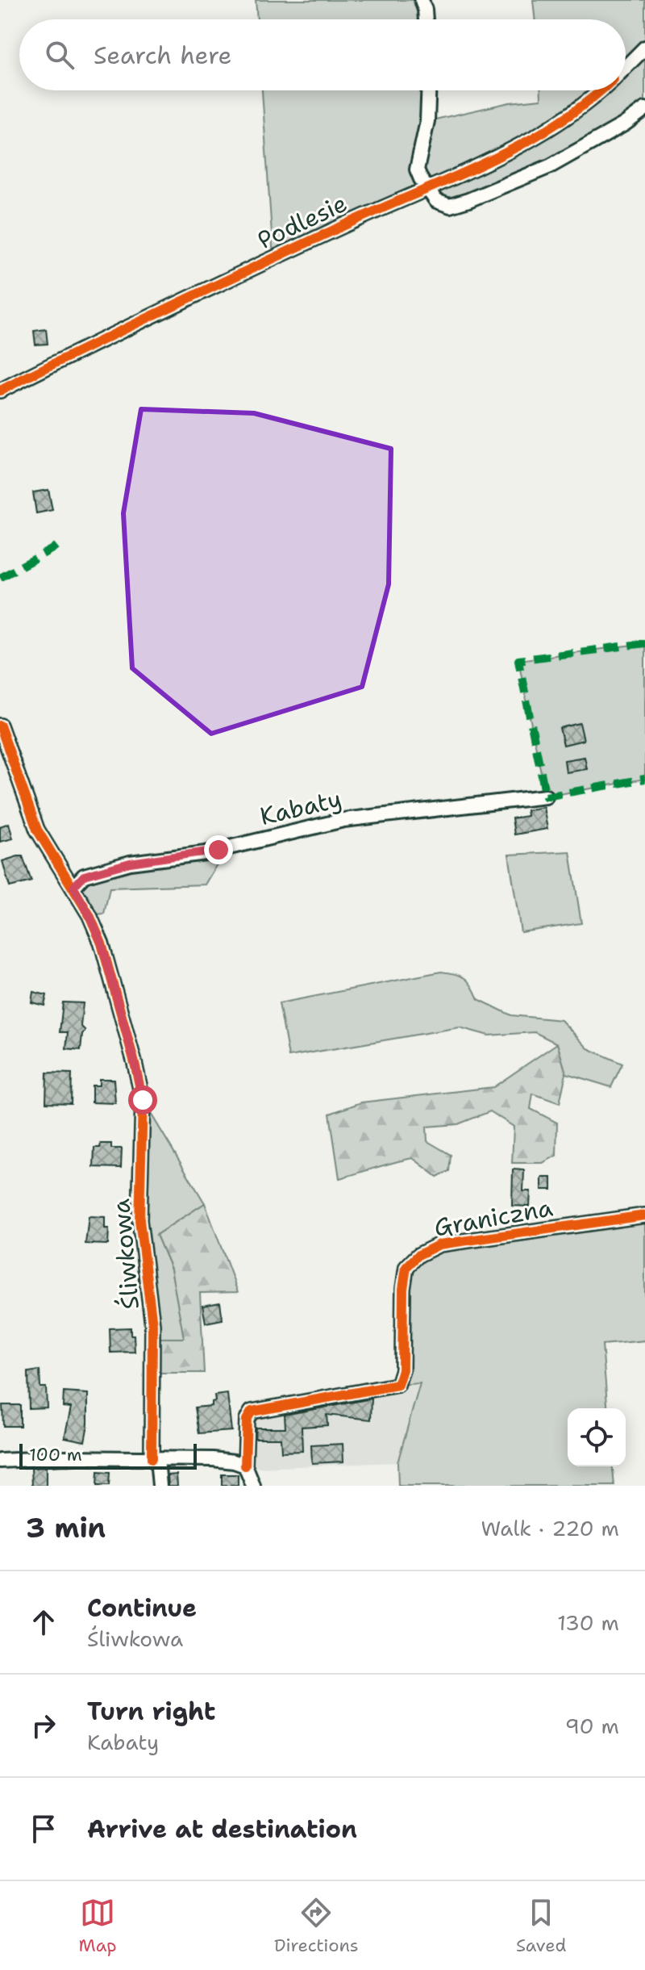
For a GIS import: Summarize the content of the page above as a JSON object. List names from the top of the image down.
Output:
{
  "streets": {
    "street": [
      "Podlesie",
      "Kabaty",
      "Graniczna",
      "Śliwkowa"
    ]
  },
  "crossings": [
    ["Kabaty", "Śliwkowa"]
  ],
  "scale_bar": "100 m",
  "page": {
    "search": "Search here",
    "scale": "100 m",
    "heading": ["3 min", "Walk · 220 m"],
    "list": [
      ["Continue", "Śliwkowa", "130 m"],
      ["Turn right", "Kabaty", "90 m"],
      "Arrive at destination"
    ],
    "nav": ["Map", "Directions", "Saved"]
  }
}
